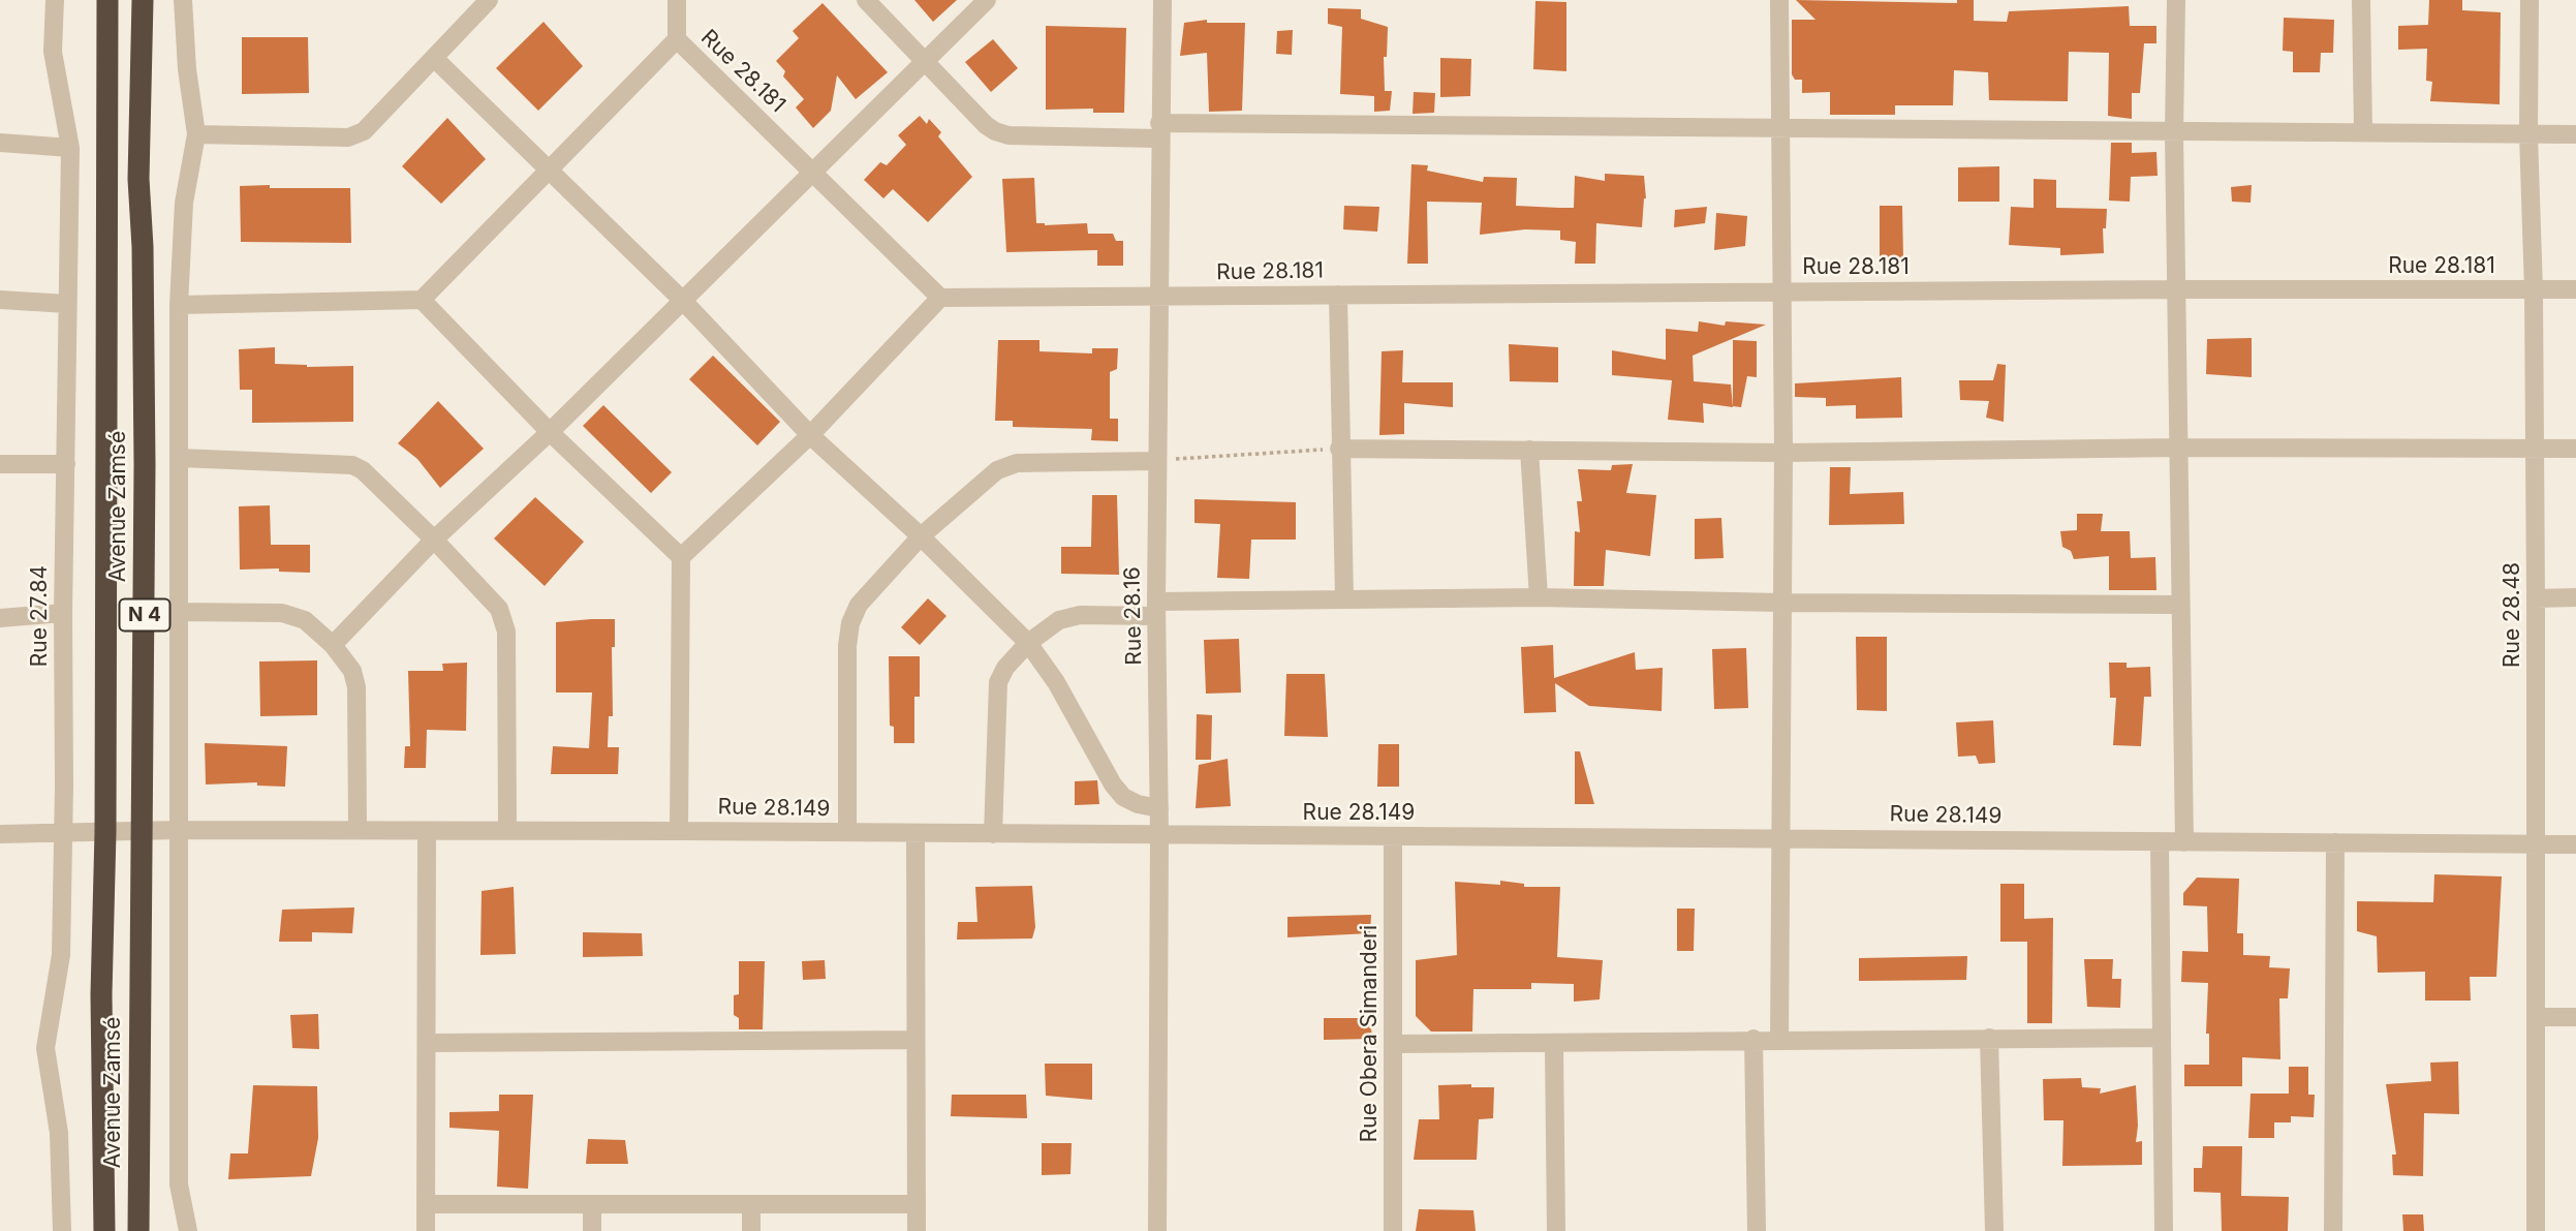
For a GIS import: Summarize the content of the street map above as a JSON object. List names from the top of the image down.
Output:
{
  "streets": {
    "highway": ["Avenue Zamsé", "N 4"],
    "street": [
      "Rue 28.181",
      "Rue 28.48",
      "Rue 27.84",
      "Rue 28.16",
      "Rue 28.149",
      "Rue Obera Simanderi"
    ]
  },
  "crossings": [
    ["Rue 28.181", "Rue 28.48"],
    ["Rue 28.181", "Rue 28.16"],
    ["Avenue Zamsé", "Rue 28.149"],
    ["Rue 28.48", "Rue 28.149"],
    ["Rue 27.84", "Rue 28.149"],
    ["Rue 28.16", "Rue 28.149"],
    ["Rue 28.149", "Rue Obera Simanderi"]
  ]
}
